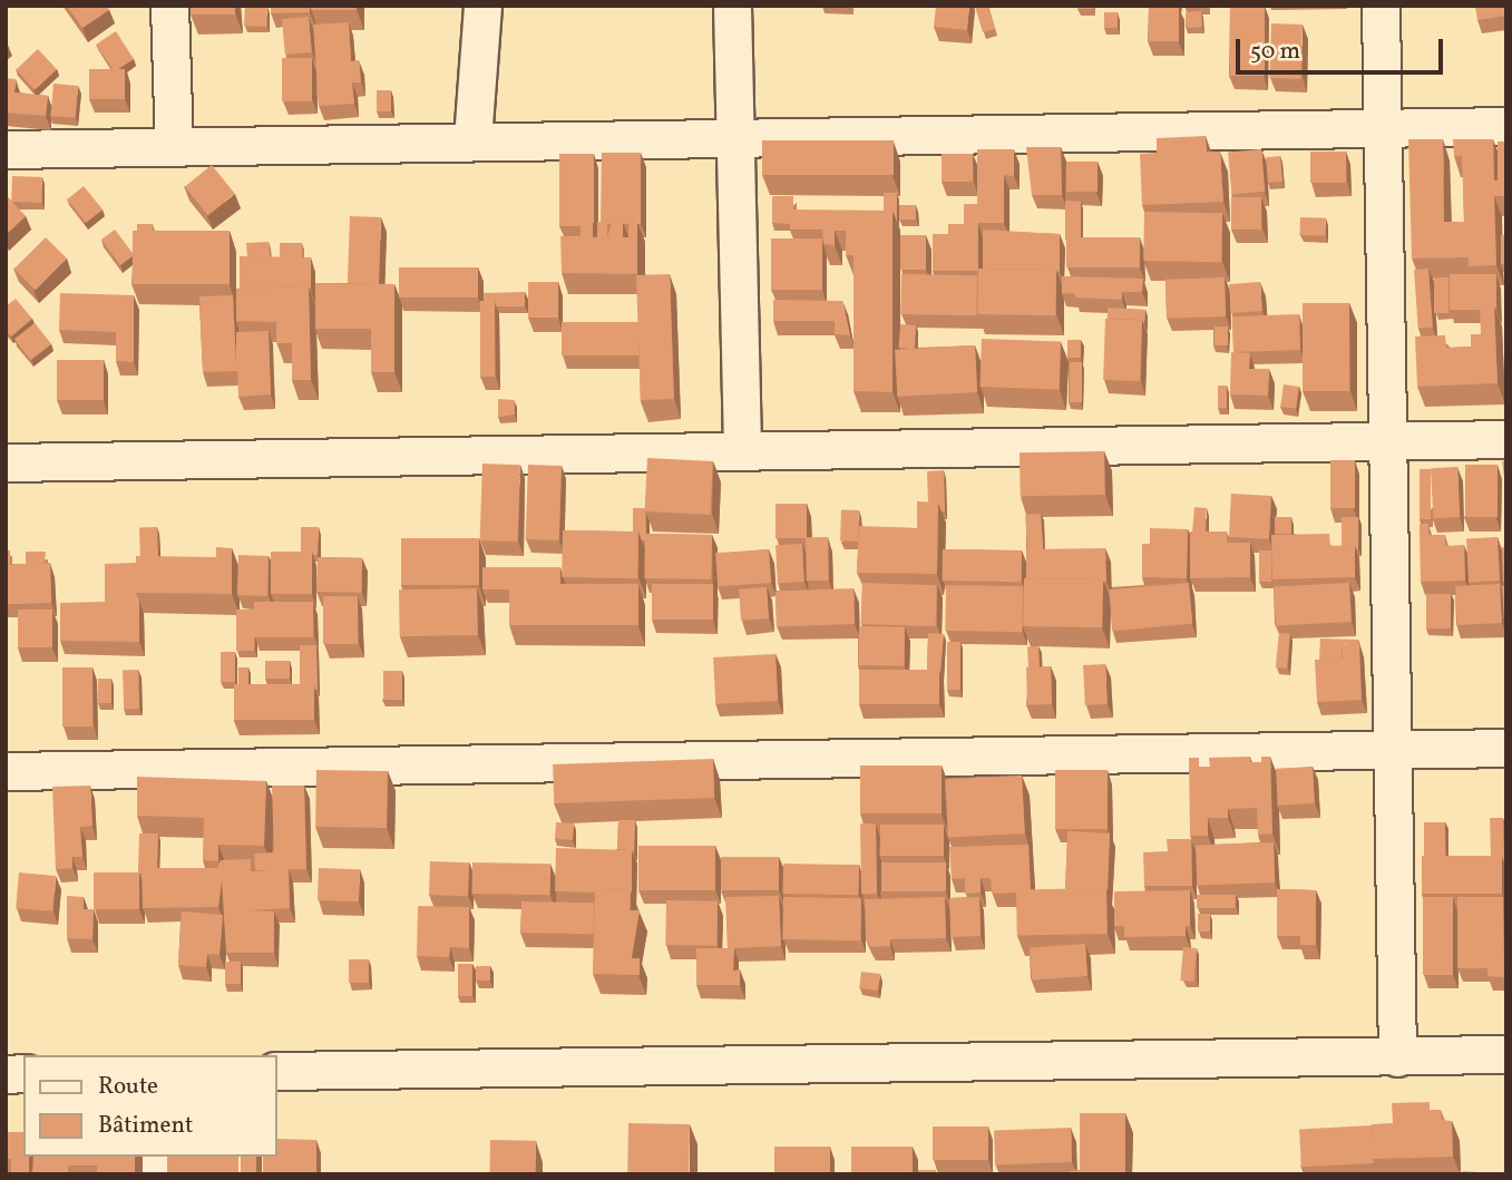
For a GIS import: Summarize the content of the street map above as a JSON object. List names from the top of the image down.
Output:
{
  "legend": ["Route", "Bâtiment"],
  "scale_bar": "50 m"
}
